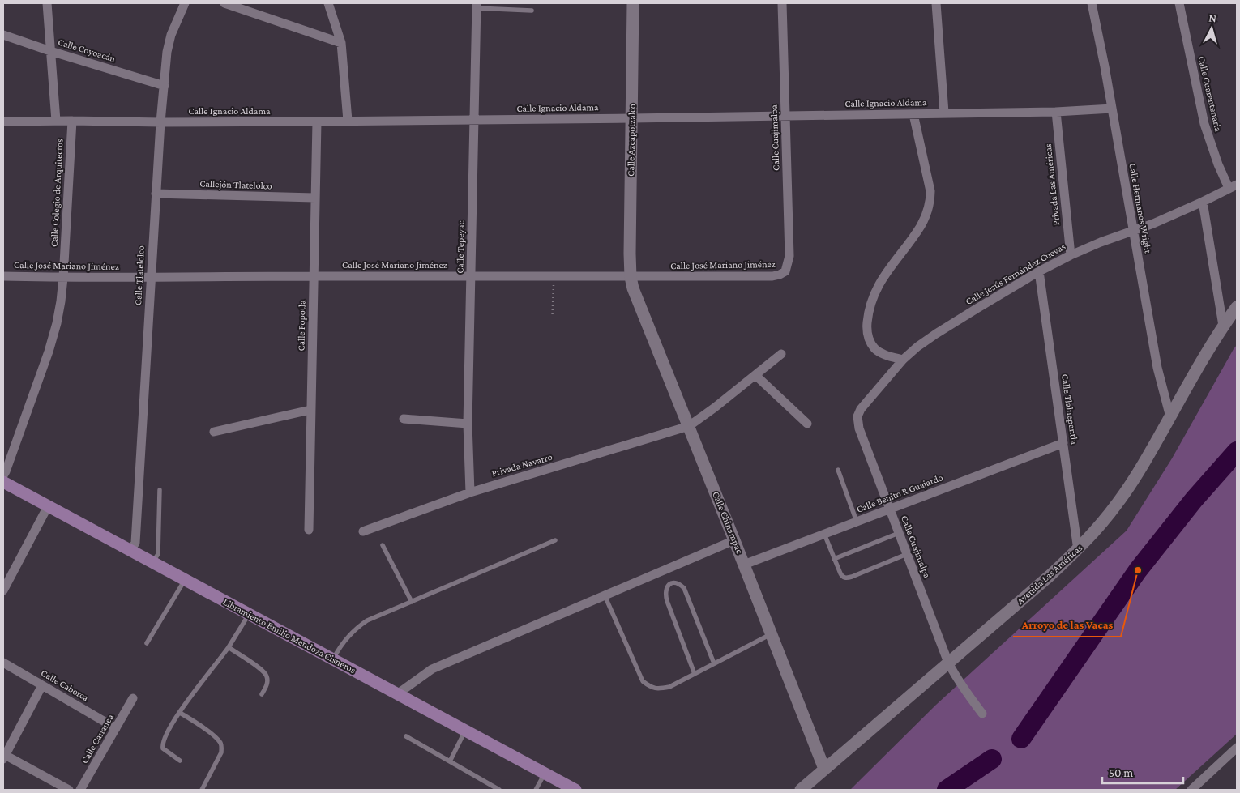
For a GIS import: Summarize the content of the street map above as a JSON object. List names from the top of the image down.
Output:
{
  "streets": {
    "main road": ["Libramiento Emilio Mendoza Cisneros"],
    "street": [
      "Calle Coyoacán",
      "Calle Cuarentenaria",
      "Calle Ignacio Aldama",
      "Calle Cuajimalpa",
      "Calle Azcapotzalco",
      "Callejón Tlatelolco",
      "Privada Las Américas",
      "Calle Colegio de Arquitectos",
      "Calle Hermanos Wright",
      "Calle Tepeyac",
      "Calle José Mariano Jiménez",
      "Calle Jesús Fernández Cuevas",
      "Calle Tlatelolco",
      "Calle Popotla",
      "Calle Tlalnepantla",
      "Privada Navarro",
      "Calle Benito R Guajardo",
      "Calle Chinampac",
      "Avenida Las Américas",
      "Calle Caborca",
      "Calle Cananea"
    ]
  },
  "crossings": [
    ["Calle Coyoacán", "Calle Tlatelolco"],
    ["Calle Cuarentenaria", "Calle Jesús Fernández Cuevas"],
    ["Calle Ignacio Aldama", "Calle Cuajimalpa"],
    ["Calle Ignacio Aldama", "Calle Azcapotzalco"],
    ["Calle Ignacio Aldama", "Privada Las Américas"],
    ["Calle Ignacio Aldama", "Calle Colegio de Arquitectos"],
    ["Calle Ignacio Aldama", "Calle Hermanos Wright"],
    ["Calle Ignacio Aldama", "Calle Tepeyac"],
    ["Calle Ignacio Aldama", "Calle Tlatelolco"],
    ["Calle Ignacio Aldama", "Calle Popotla"],
    ["Calle Cuajimalpa", "Calle José Mariano Jiménez"],
    ["Calle Cuajimalpa", "Calle Jesús Fernández Cuevas"],
    ["Calle Cuajimalpa", "Calle Benito R Guajardo"],
    ["Calle Cuajimalpa", "Avenida Las Américas"],
    ["Calle Azcapotzalco", "Calle José Mariano Jiménez"],
    ["Calle Azcapotzalco", "Calle Chinampac"],
    ["Callejón Tlatelolco", "Calle Tlatelolco"],
    ["Callejón Tlatelolco", "Calle Popotla"],
    ["Privada Las Américas", "Calle Jesús Fernández Cuevas"],
    ["Calle Colegio de Arquitectos", "Calle José Mariano Jiménez"],
    ["Calle Hermanos Wright", "Calle Jesús Fernández Cuevas"],
    ["Calle Hermanos Wright", "Avenida Las Américas"],
    ["Calle Tepeyac", "Calle José Mariano Jiménez"],
    ["Calle Tepeyac", "Privada Navarro"],
    ["Calle José Mariano Jiménez", "Calle Tlatelolco"],
    ["Calle José Mariano Jiménez", "Calle Popotla"],
    ["Calle José Mariano Jiménez", "Calle Chinampac"],
    ["Calle Jesús Fernández Cuevas", "Calle Tlalnepantla"],
    ["Calle Tlatelolco", "Libramiento Emilio Mendoza Cisneros"],
    ["Calle Tlalnepantla", "Calle Benito R Guajardo"],
    ["Calle Tlalnepantla", "Avenida Las Américas"],
    ["Privada Navarro", "Calle Chinampac"],
    ["Calle Benito R Guajardo", "Calle Chinampac"],
    ["Calle Chinampac", "Avenida Las Américas"],
    ["Calle Caborca", "Calle Cananea"]
  ],
  "places": ["Arroyo de las Vacas"],
  "scale_bar": "50 m",
  "north": "top"
}
